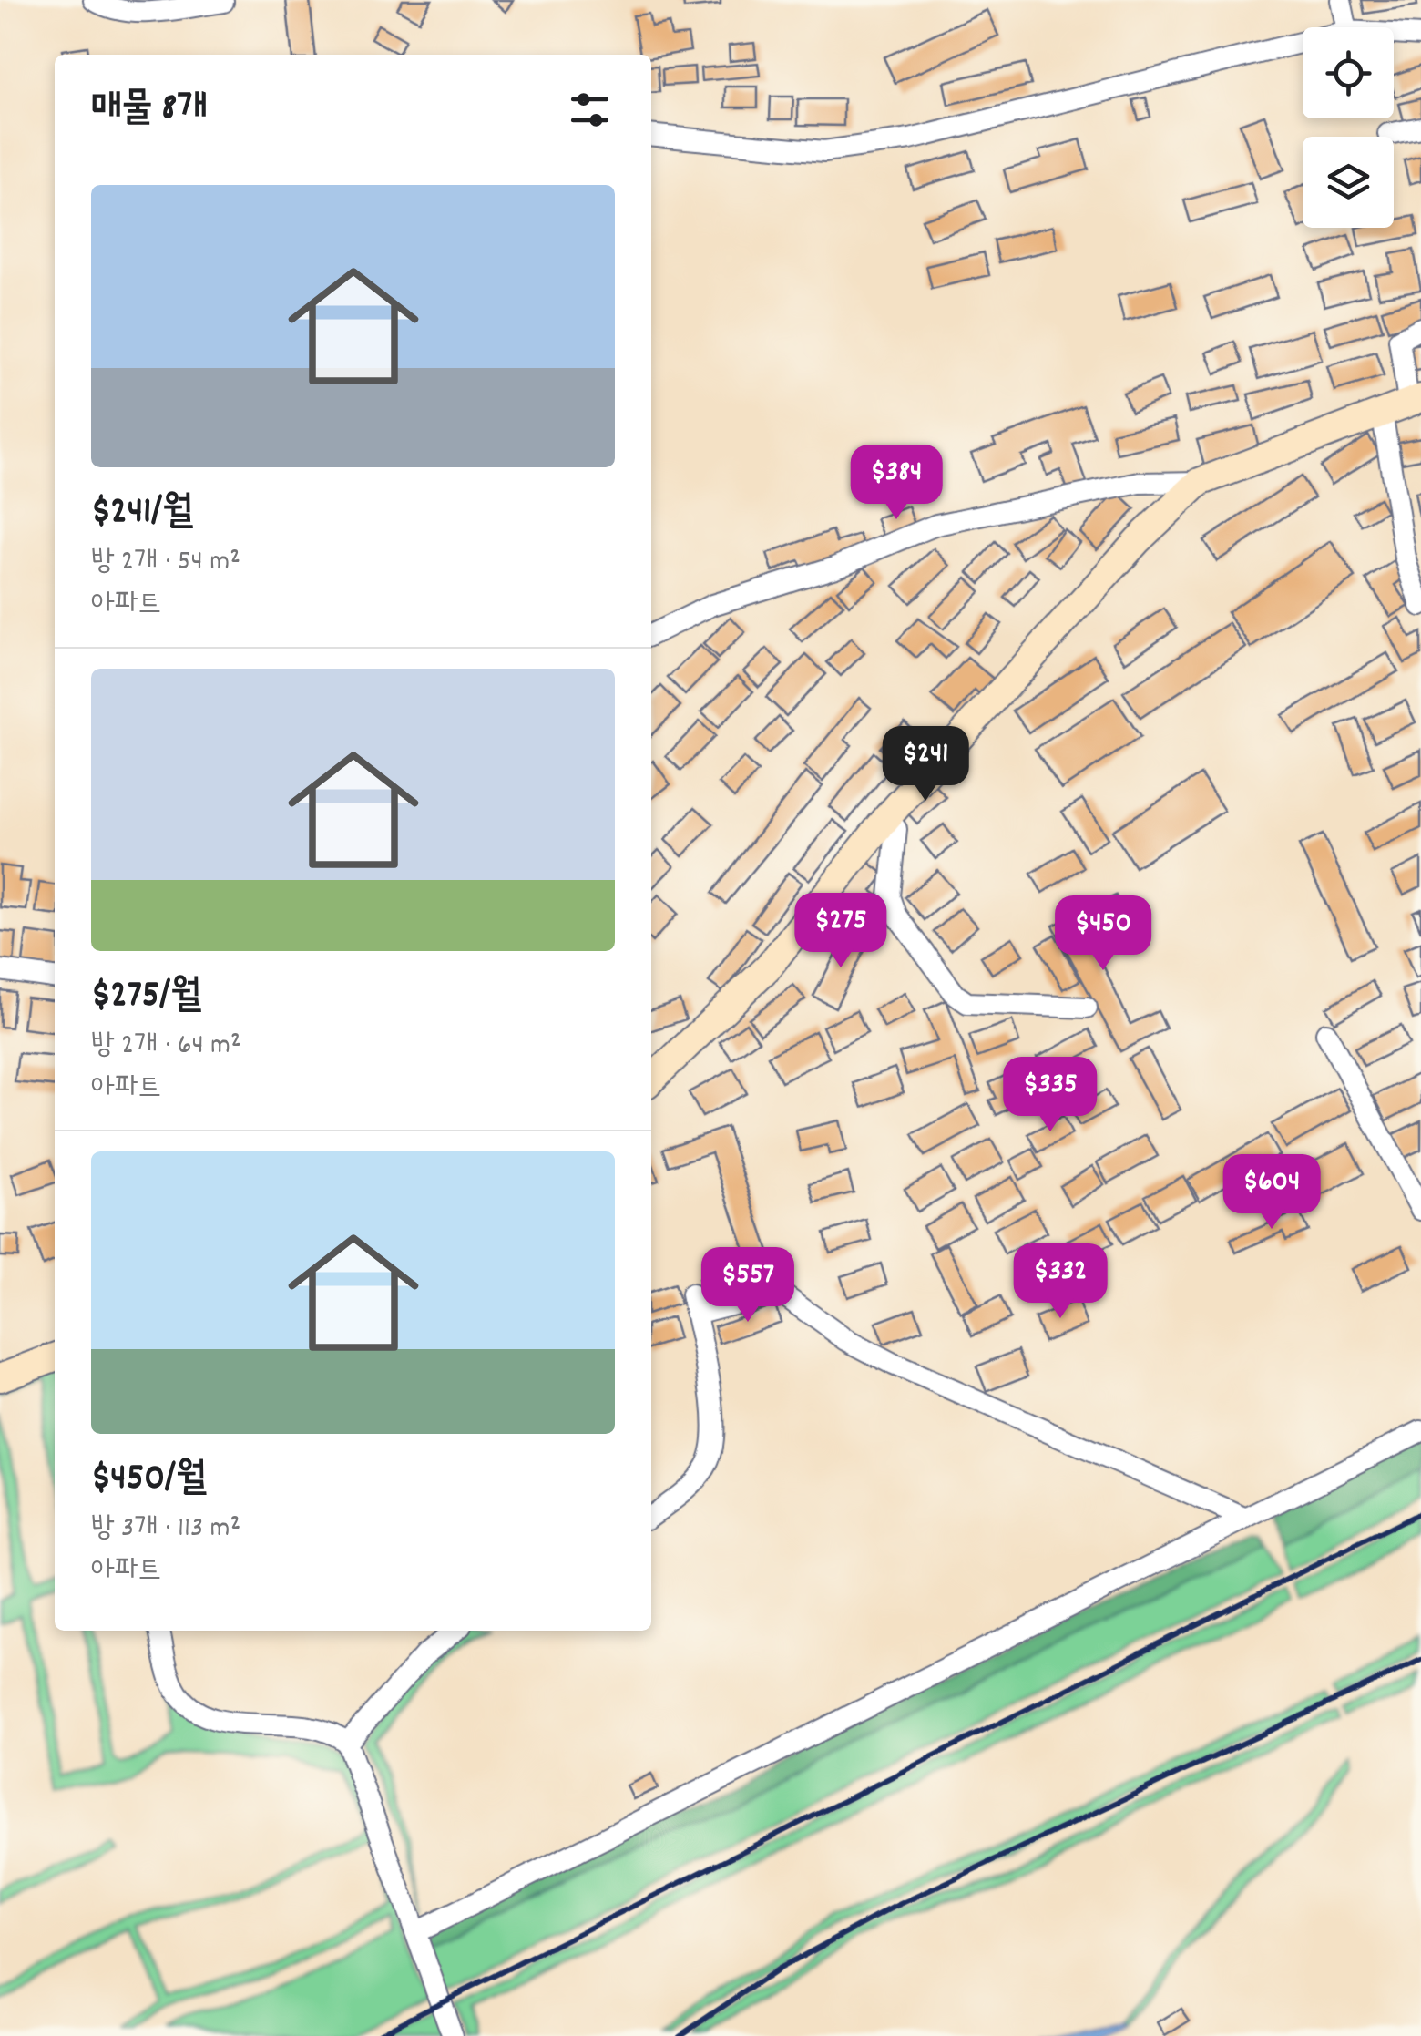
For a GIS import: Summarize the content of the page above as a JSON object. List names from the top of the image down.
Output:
{
  "page": {
    "heading": "매물 8개",
    "list": [
      {
        "name": "$241/월",
        "note": "방 2개 · 54 m² · 아파트"
      },
      {
        "name": "$275/월",
        "note": "방 2개 · 64 m² · 아파트"
      },
      {
        "name": "$450/월",
        "note": "방 3개 · 113 m² · 아파트"
      }
    ],
    "price": [
      "$384",
      "$241",
      "$275",
      "$450",
      "$335",
      "$604",
      "$332",
      "$557"
    ]
  }
}
